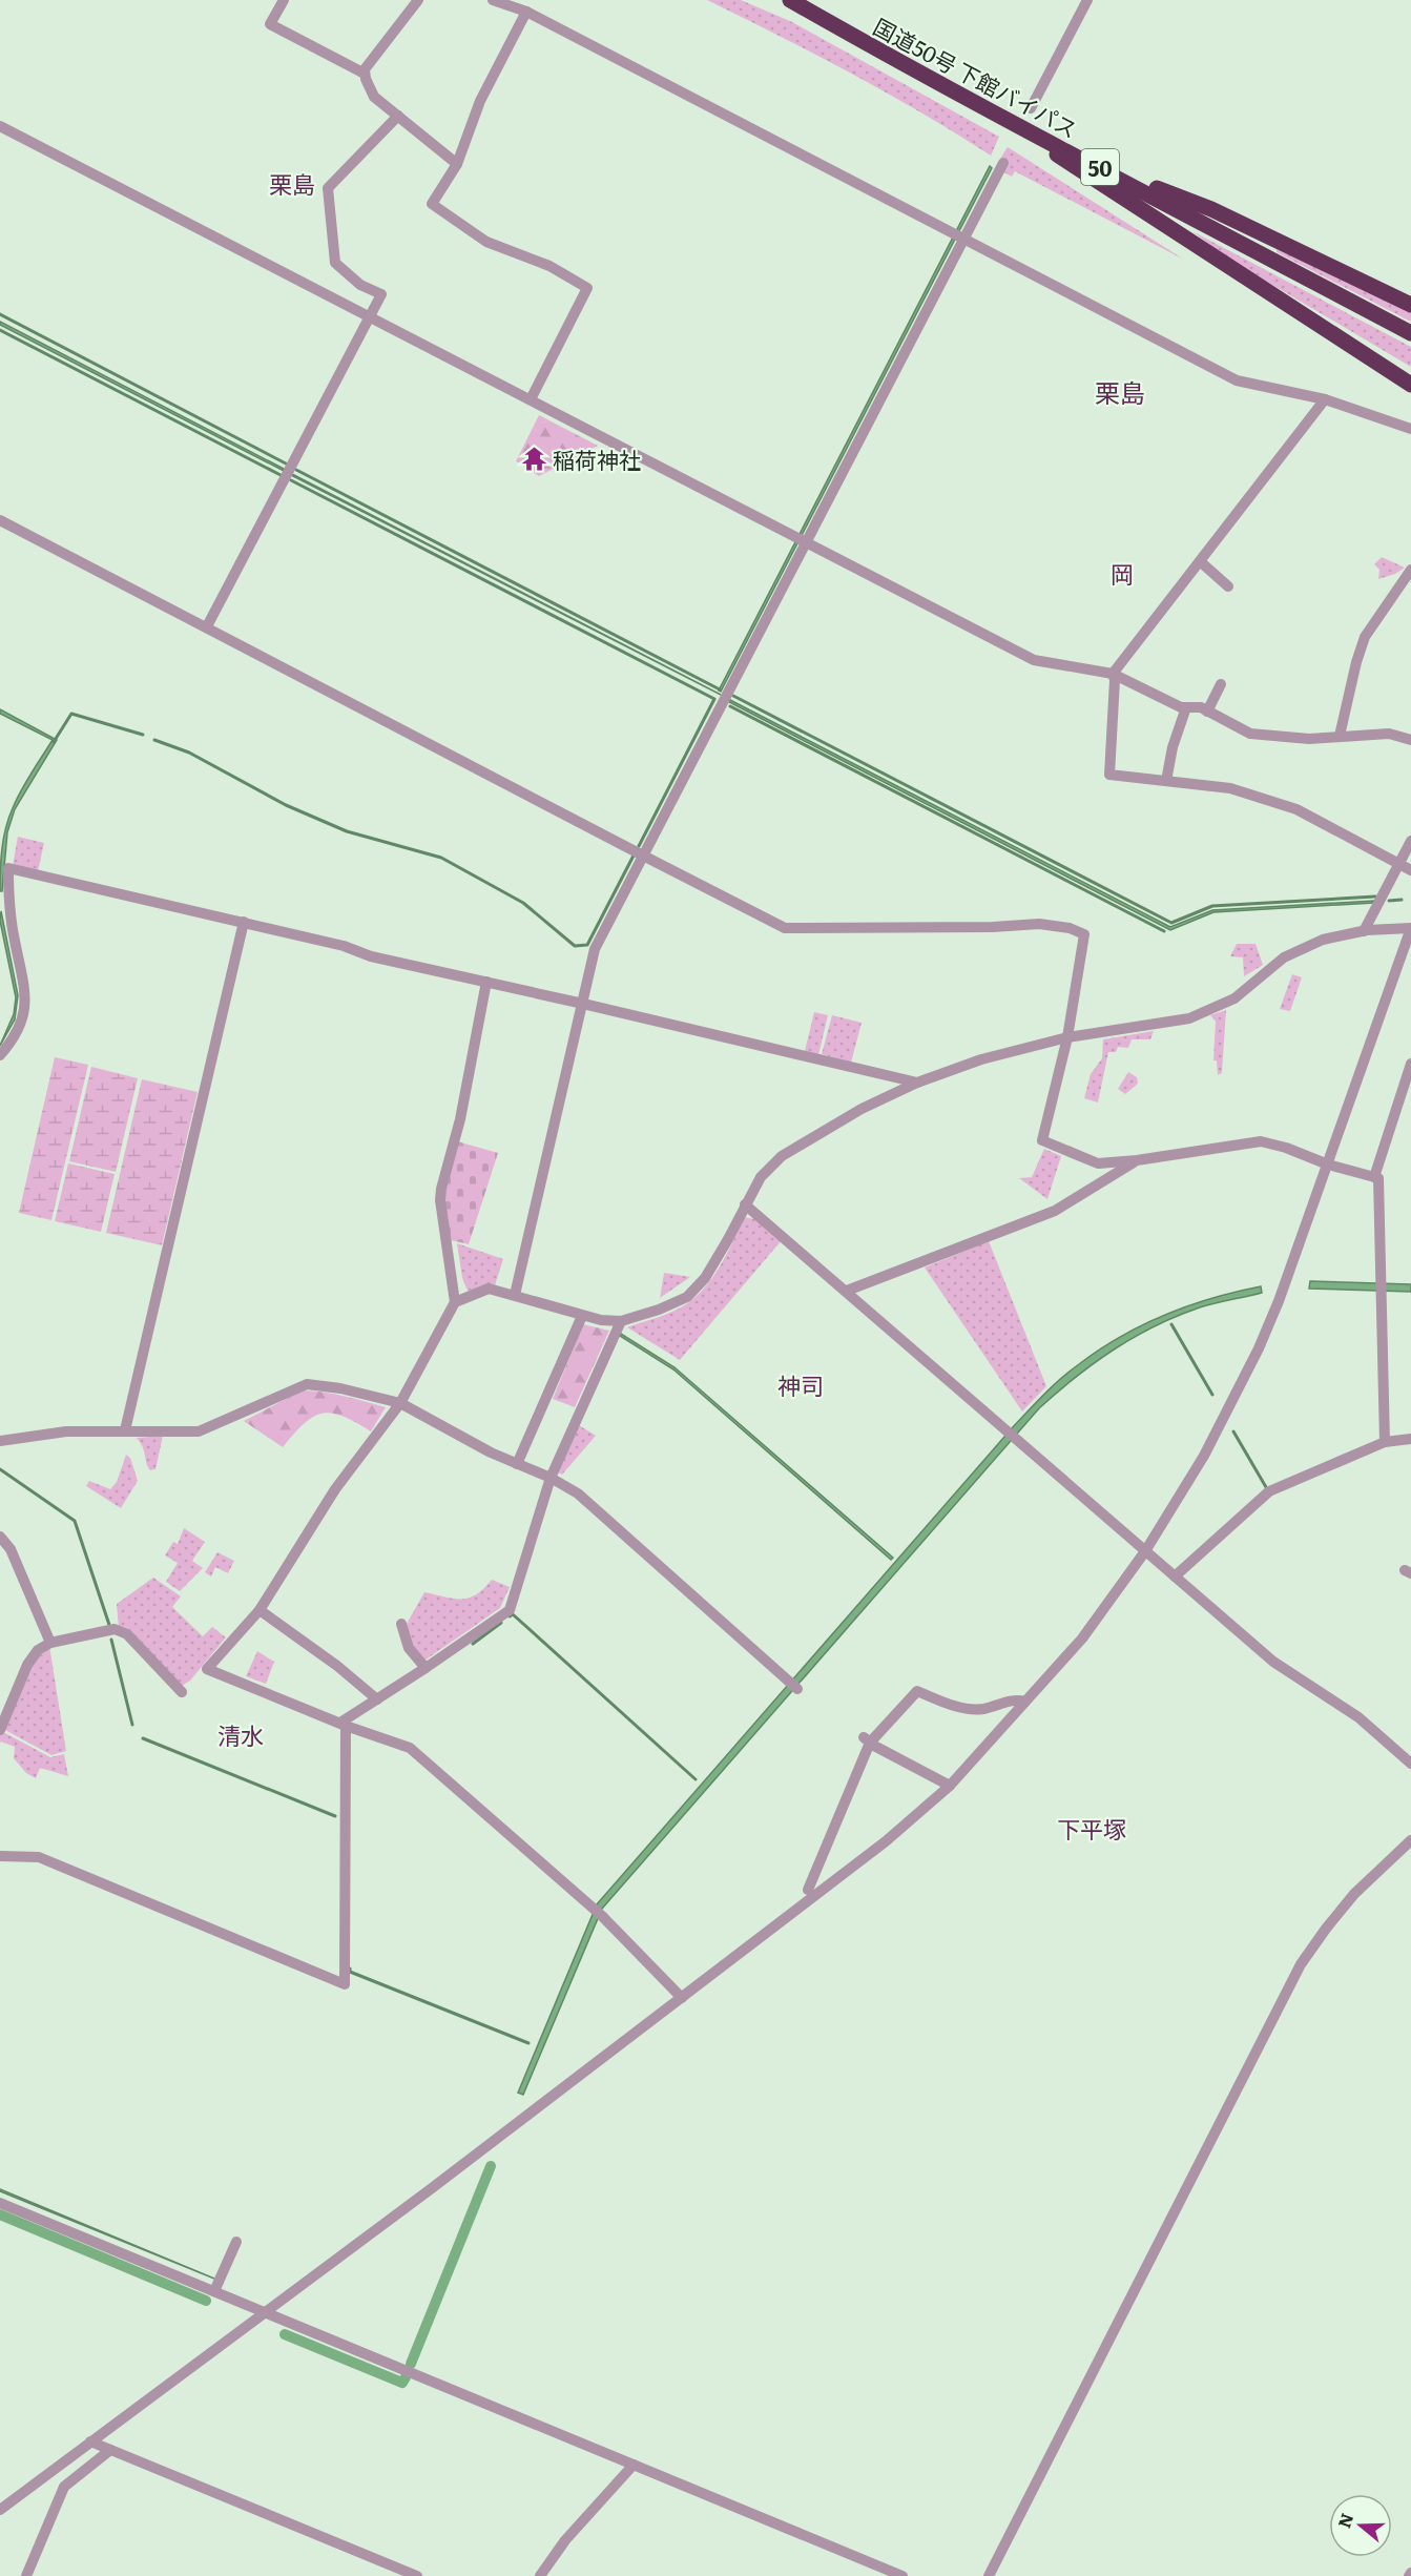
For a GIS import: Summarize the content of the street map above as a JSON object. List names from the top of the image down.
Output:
{
  "streets": {
    "highway": ["国道50号 下館バイパス", "50"]
  },
  "districts": [
    "栗島",
    "栗島",
    "岡",
    "神司",
    "清水",
    "下平塚"
  ],
  "places": {
    "temple": ["稲荷神社"]
  },
  "north": "left"
}
